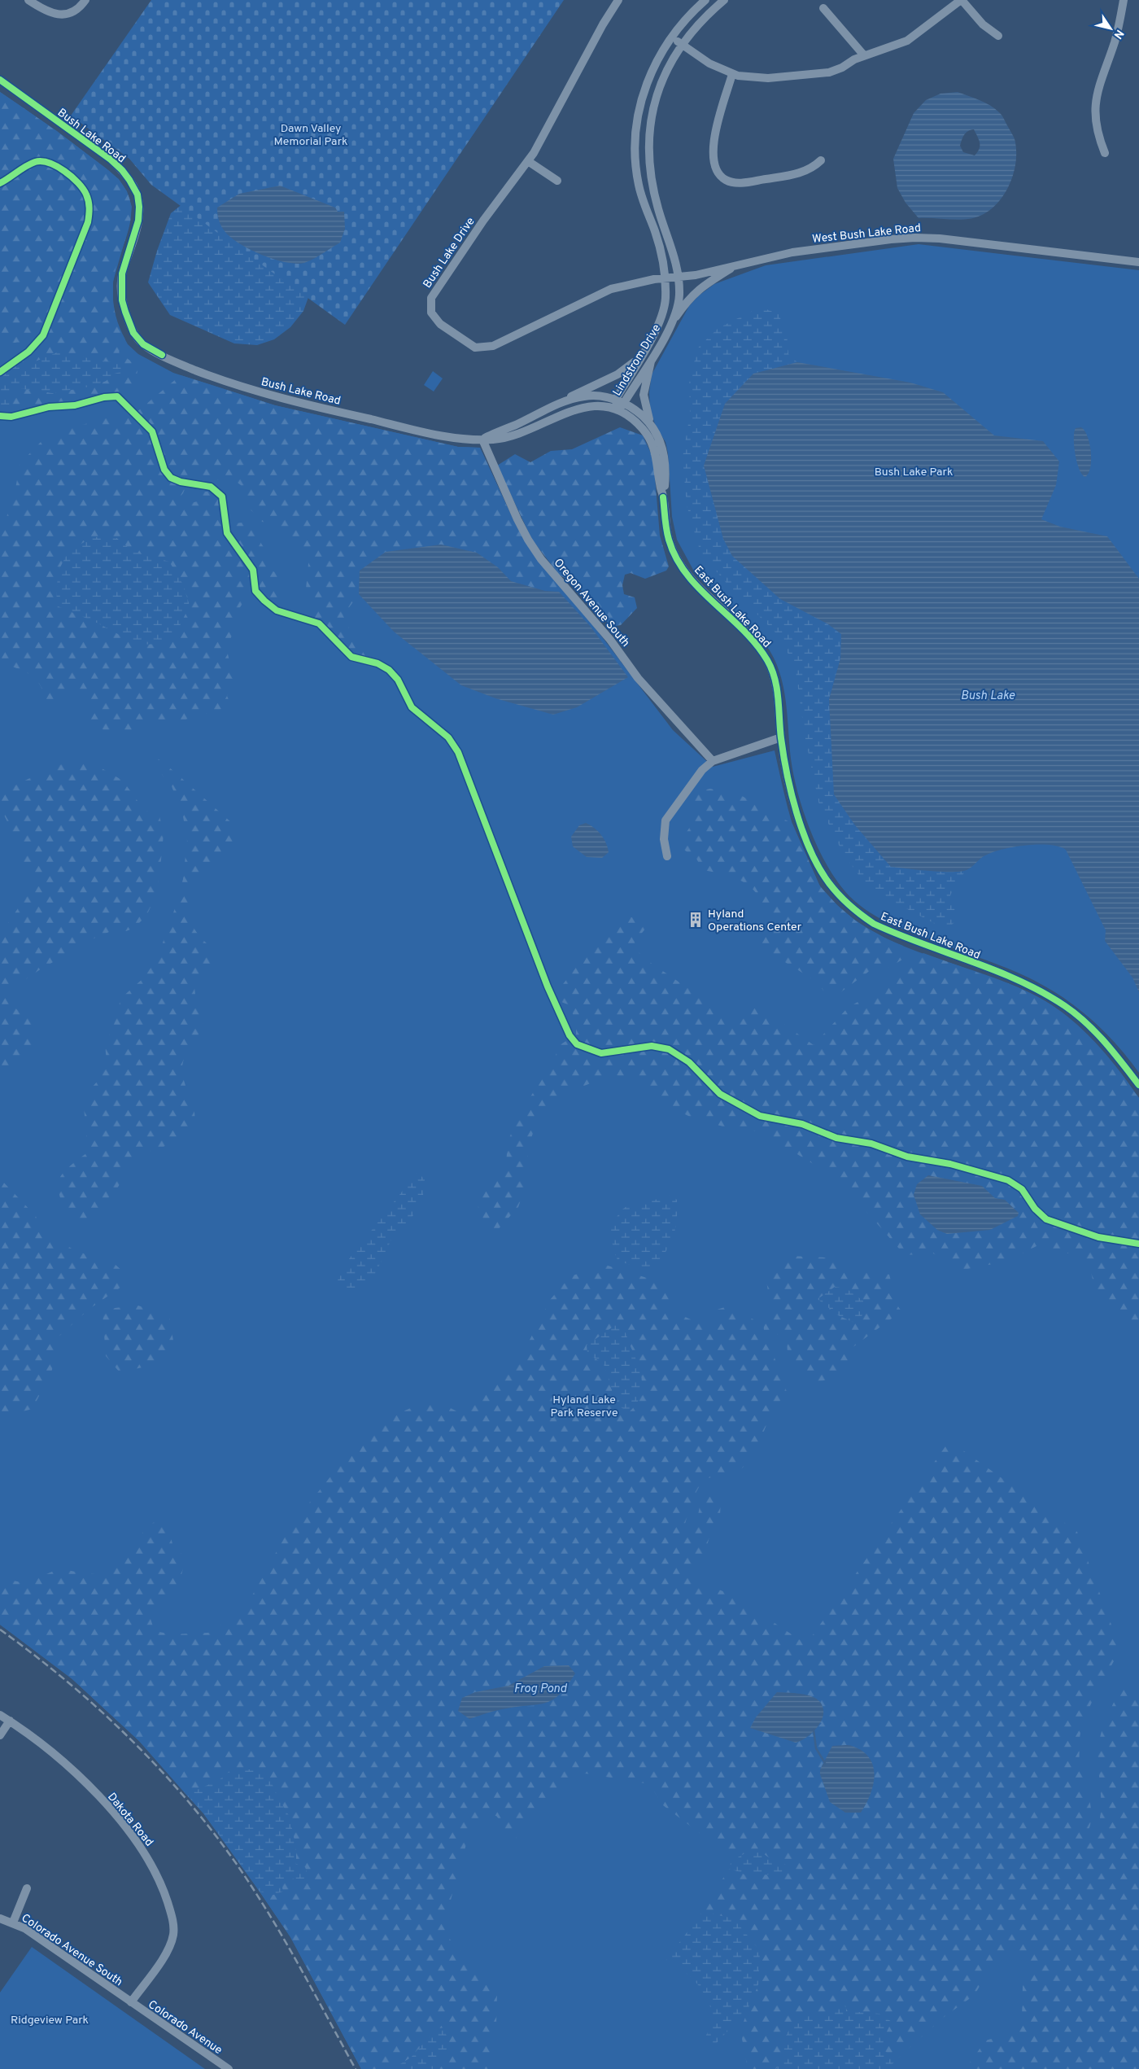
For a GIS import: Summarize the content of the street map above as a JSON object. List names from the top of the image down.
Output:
{
  "streets": {
    "street": [
      "Bush Lake Road",
      "West Bush Lake Road",
      "Bush Lake Drive",
      "Lindstrom Drive",
      "Oregon Avenue South",
      "East Bush Lake Road",
      "Dakota Road",
      "Colorado Avenue South",
      "Colorado Avenue"
    ]
  },
  "crossings": [
    ["Bush Lake Road", "Lindstrom Drive"],
    ["Bush Lake Road", "Oregon Avenue South"],
    ["Bush Lake Road", "East Bush Lake Road"],
    ["West Bush Lake Road", "Bush Lake Drive"],
    ["West Bush Lake Road", "Lindstrom Drive"],
    ["Bush Lake Drive", "Lindstrom Drive"],
    ["Lindstrom Drive", "East Bush Lake Road"],
    ["Dakota Road", "Colorado Avenue South"],
    ["Dakota Road", "Colorado Avenue"],
    ["Colorado Avenue South", "Colorado Avenue"]
  ],
  "water": ["Bush Lake", "Frog Pond"],
  "parks": [
    "Dawn Valley Memorial Park",
    "Bush Lake Park",
    "Hyland Lake Park Reserve",
    "Ridgeview Park"
  ],
  "places": {
    "building": ["Hyland Operations Center"]
  },
  "north": "bottom right"
}
